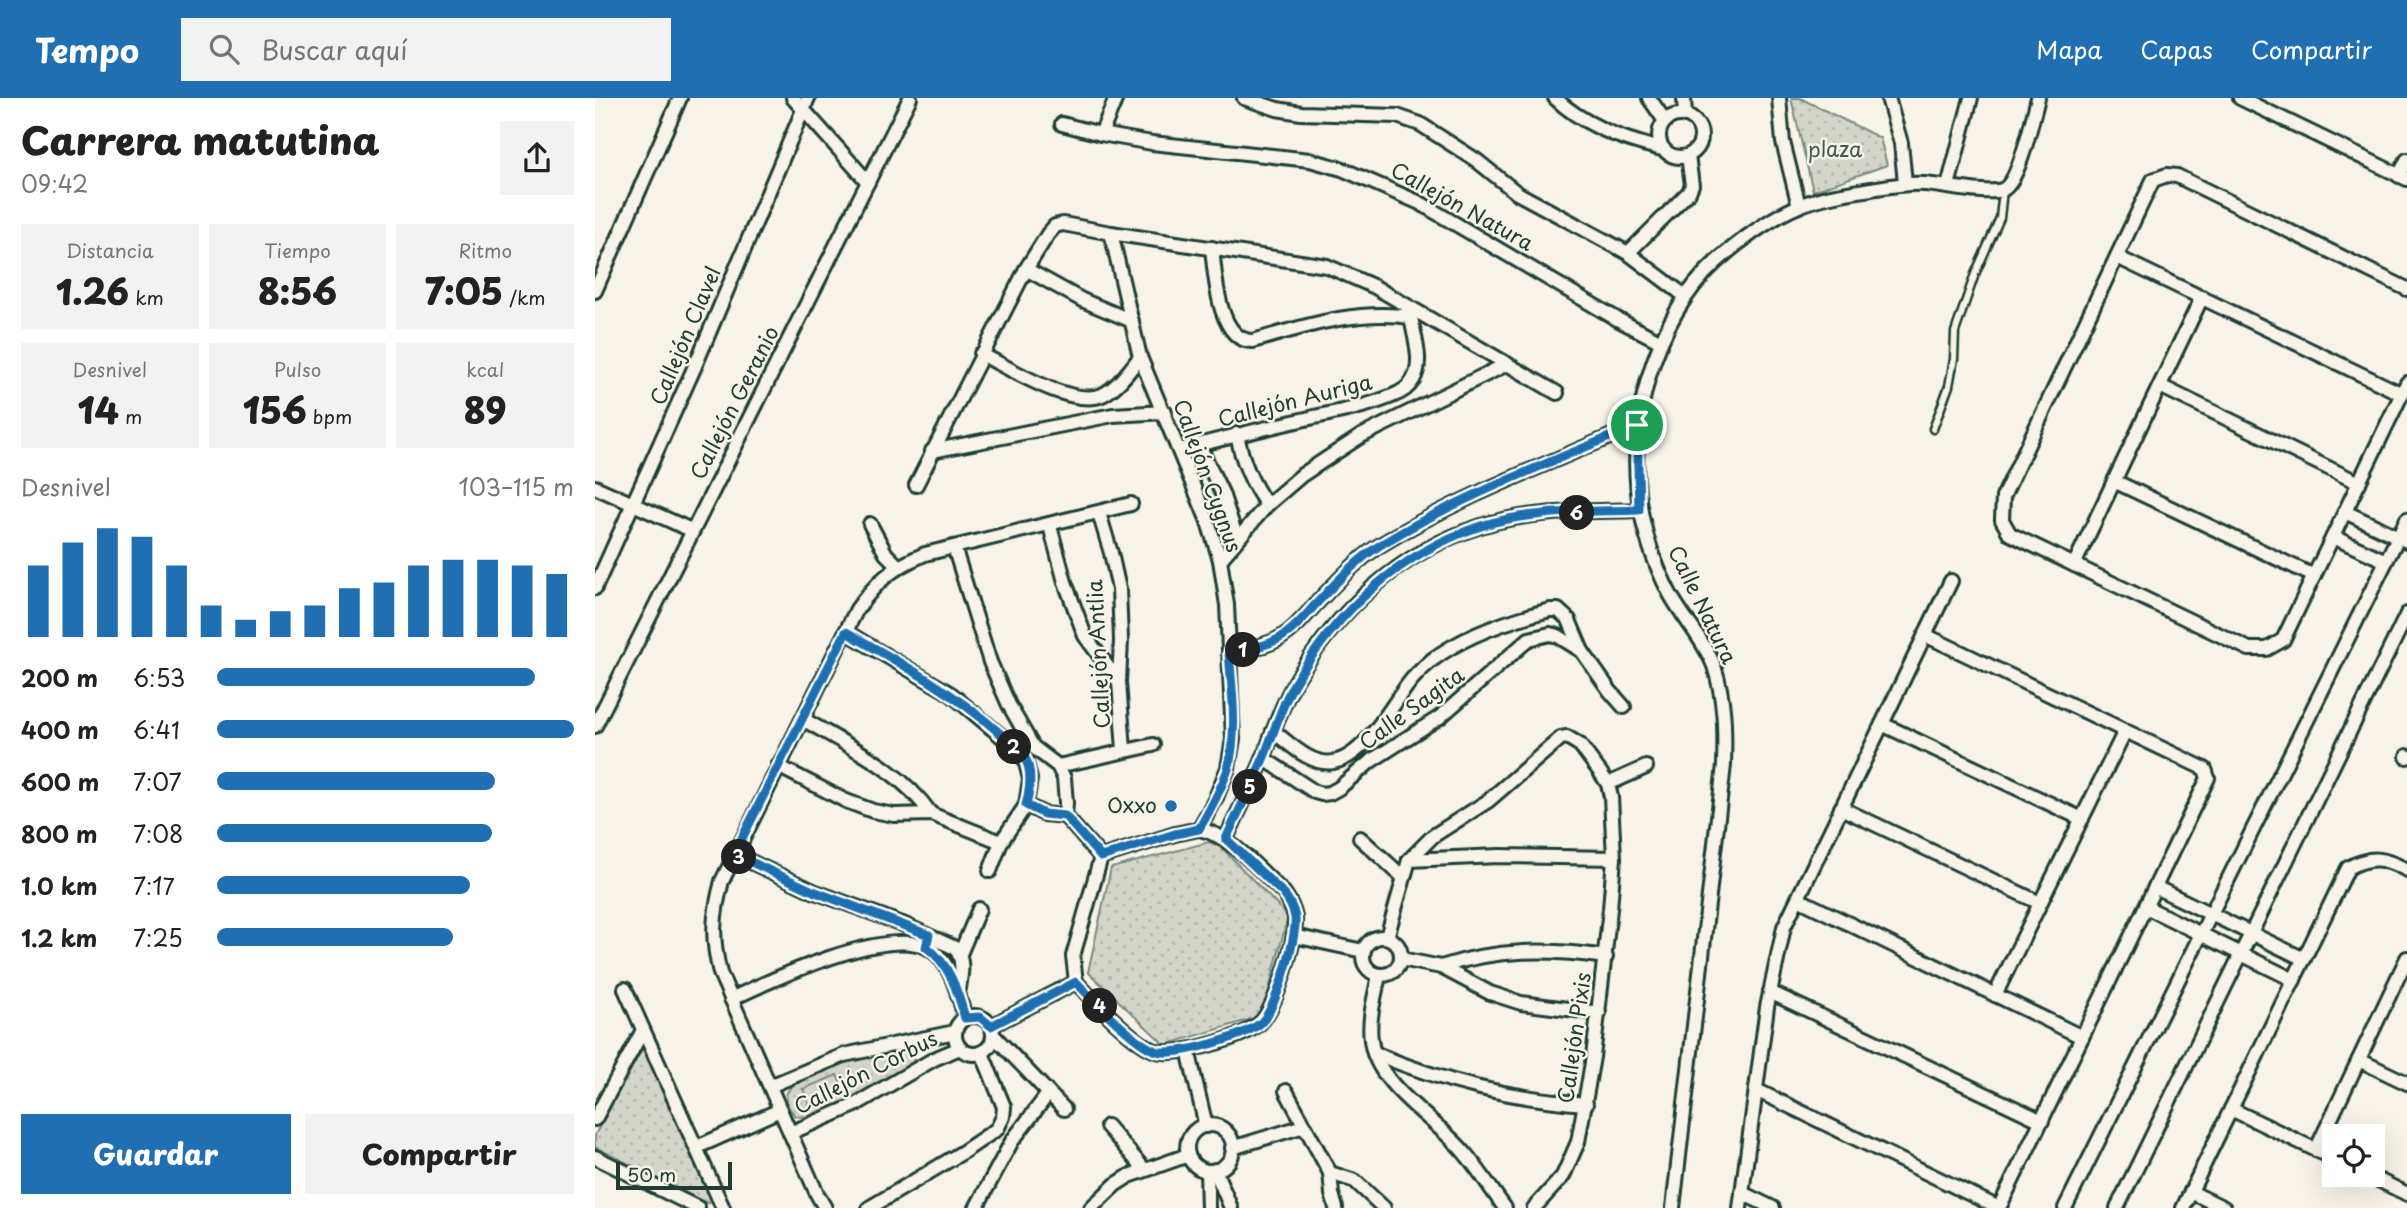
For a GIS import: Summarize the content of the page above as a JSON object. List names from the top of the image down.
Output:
{
  "streets": {
    "street": [
      "Callejón Natura",
      "Callejón Clavel",
      "Callejón Auriga",
      "Callejón Geranio",
      "Callejón Cygnus",
      "Calle Natura",
      "Callejón Antlia",
      "Calle Sagita",
      "Callejón Pixis",
      "Callejón Corbus"
    ]
  },
  "crossings": [
    ["Callejón Natura", "Calle Natura"],
    ["Callejón Auriga", "Callejón Cygnus"]
  ],
  "parks": ["plaza"],
  "places": ["Oxxo"],
  "scale_bar": "50 m",
  "page": {
    "header": "Tempo",
    "search": "Buscar aquí",
    "nav": ["Mapa", "Capas", "Compartir"],
    "heading": ["Carrera matutina", "09:42"],
    "stats": [
      ["Distancia", "1.26 km"],
      ["Tiempo", "8:56"],
      ["Ritmo", "7:05 /km"],
      ["Desnivel", "14 m"],
      ["Pulso", "156 bpm"],
      ["kcal", "89"]
    ],
    "chart": ["Desnivel", "103–115 m"],
    "pins": [
      "6",
      "1",
      "2",
      "5",
      "3",
      "4"
    ],
    "list": [
      {
        "name": "200 m",
        "note": "6:53"
      },
      {
        "name": "400 m",
        "note": "6:41"
      },
      {
        "name": "600 m",
        "note": "7:07"
      },
      {
        "name": "800 m",
        "note": "7:08"
      },
      {
        "name": "1.0 km",
        "note": "7:17"
      },
      {
        "name": "1.2 km",
        "note": "7:25"
      }
    ],
    "buttons": ["Guardar", "Compartir"],
    "scale": "50 m"
  }
}
